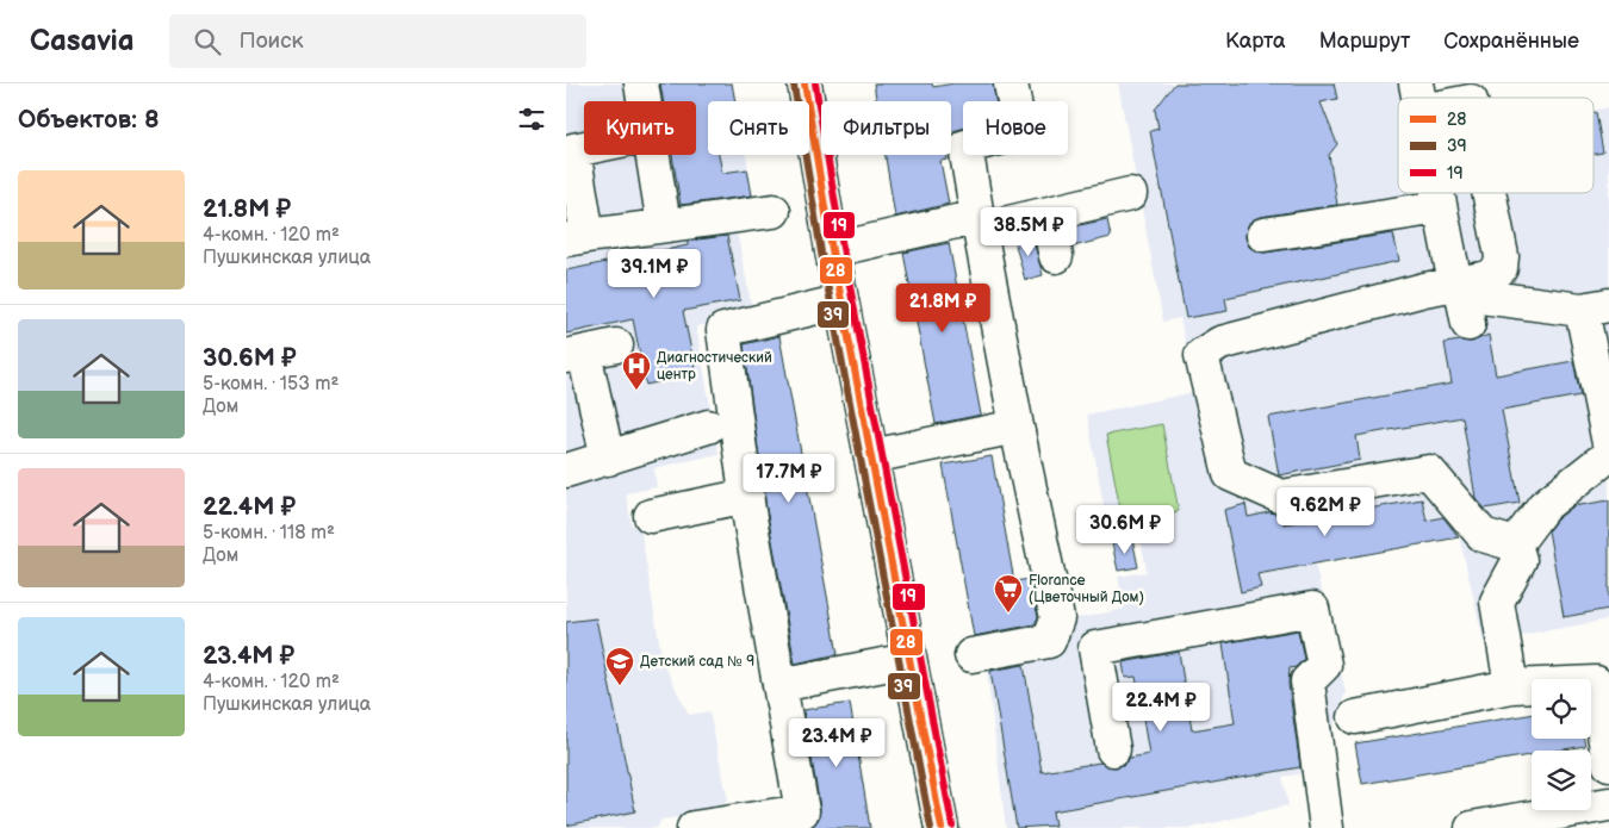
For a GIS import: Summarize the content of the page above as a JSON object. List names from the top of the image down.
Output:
{
  "places": {
    "hospital": ["Диагностический центр"],
    "supermarket": ["Florance (Цветочный Дом)"],
    "school or university": ["Детский сад № 9"]
  },
  "lines": ["transit line 28", "transit line 19", "transit line 39"],
  "legend": ["28", "39", "19"],
  "page": {
    "header": "Casavia",
    "search": "Поиск",
    "nav": ["Карта", "Маршрут", "Сохранённые"],
    "heading": "Объектов: 8",
    "chip": [
      "Купить",
      "Снять",
      "Фильтры",
      "Новое"
    ],
    "list": [
      {
        "name": "21.8M ₽",
        "note": "4-комн. · 120 m² · Пушкинская улица"
      },
      {
        "name": "30.6M ₽",
        "note": "5-комн. · 153 m² · Дом"
      },
      {
        "name": "22.4M ₽",
        "note": "5-комн. · 118 m² · Дом"
      },
      {
        "name": "23.4M ₽",
        "note": "4-комн. · 120 m² · Пушкинская улица"
      }
    ],
    "price": [
      "38.5M ₽",
      "39.1M ₽",
      "21.8M ₽",
      "17.7M ₽",
      "9.62M ₽",
      "30.6M ₽",
      "22.4M ₽",
      "23.4M ₽"
    ]
  }
}
